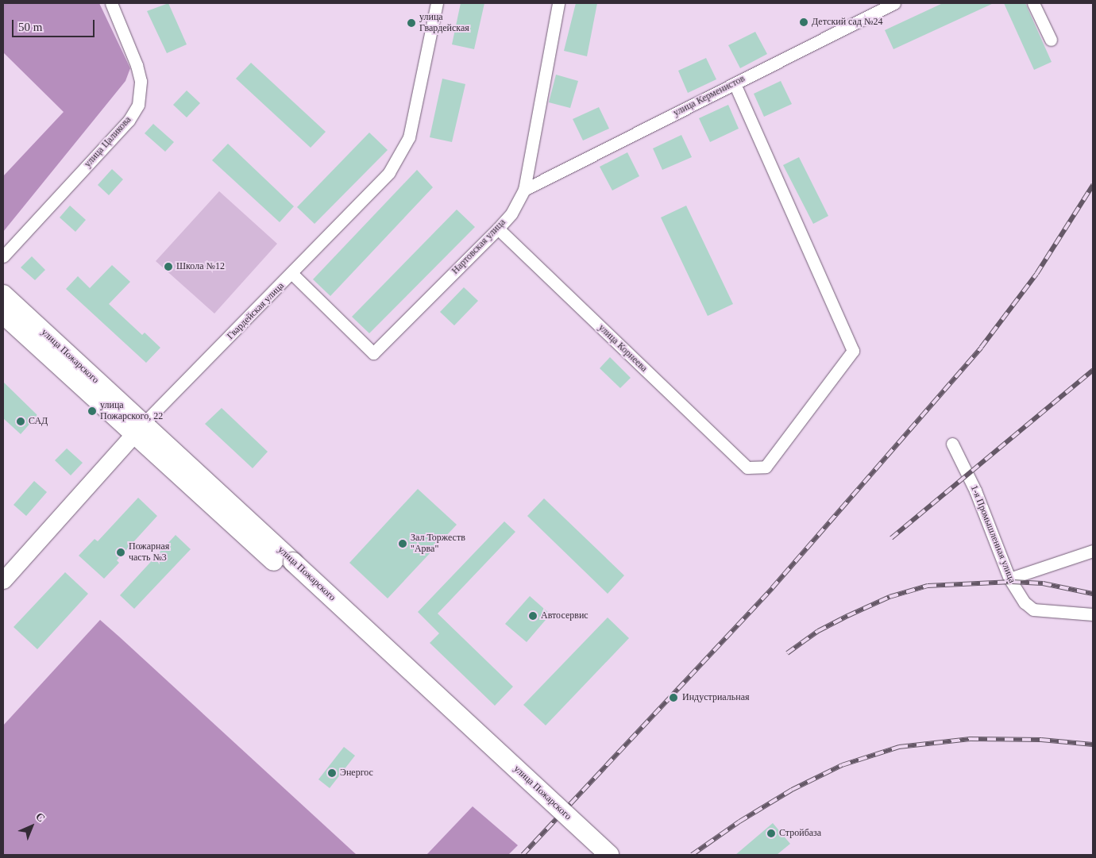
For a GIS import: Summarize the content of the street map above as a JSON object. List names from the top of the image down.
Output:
{
  "streets": {
    "main road": ["улица Пожарского"],
    "street": [
      "улица Керменистов",
      "улица Цаликова",
      "Нартовская улица",
      "Гвардейская улица",
      "улица Корнеева",
      "1-я Промышленная улица"
    ]
  },
  "crossings": [
    ["улица Керменистов", "Нартовская улица"],
    ["улица Керменистов", "улица Корнеева"],
    ["Нартовская улица", "Гвардейская улица"],
    ["Нартовская улица", "улица Корнеева"],
    ["Гвардейская улица", "улица Пожарского"]
  ],
  "places": [
    "Детский сад №24",
    "улица Гвардейская",
    "Школа №12",
    "улица Пожарского, 22",
    "САД",
    "Зал Торжеств \"Арва\"",
    "Пожарная часть №3",
    "Автосервис",
    "Индустриальная",
    "Энергос",
    "Стройбаза"
  ],
  "scale_bar": "50 m",
  "north": "top right"
}
